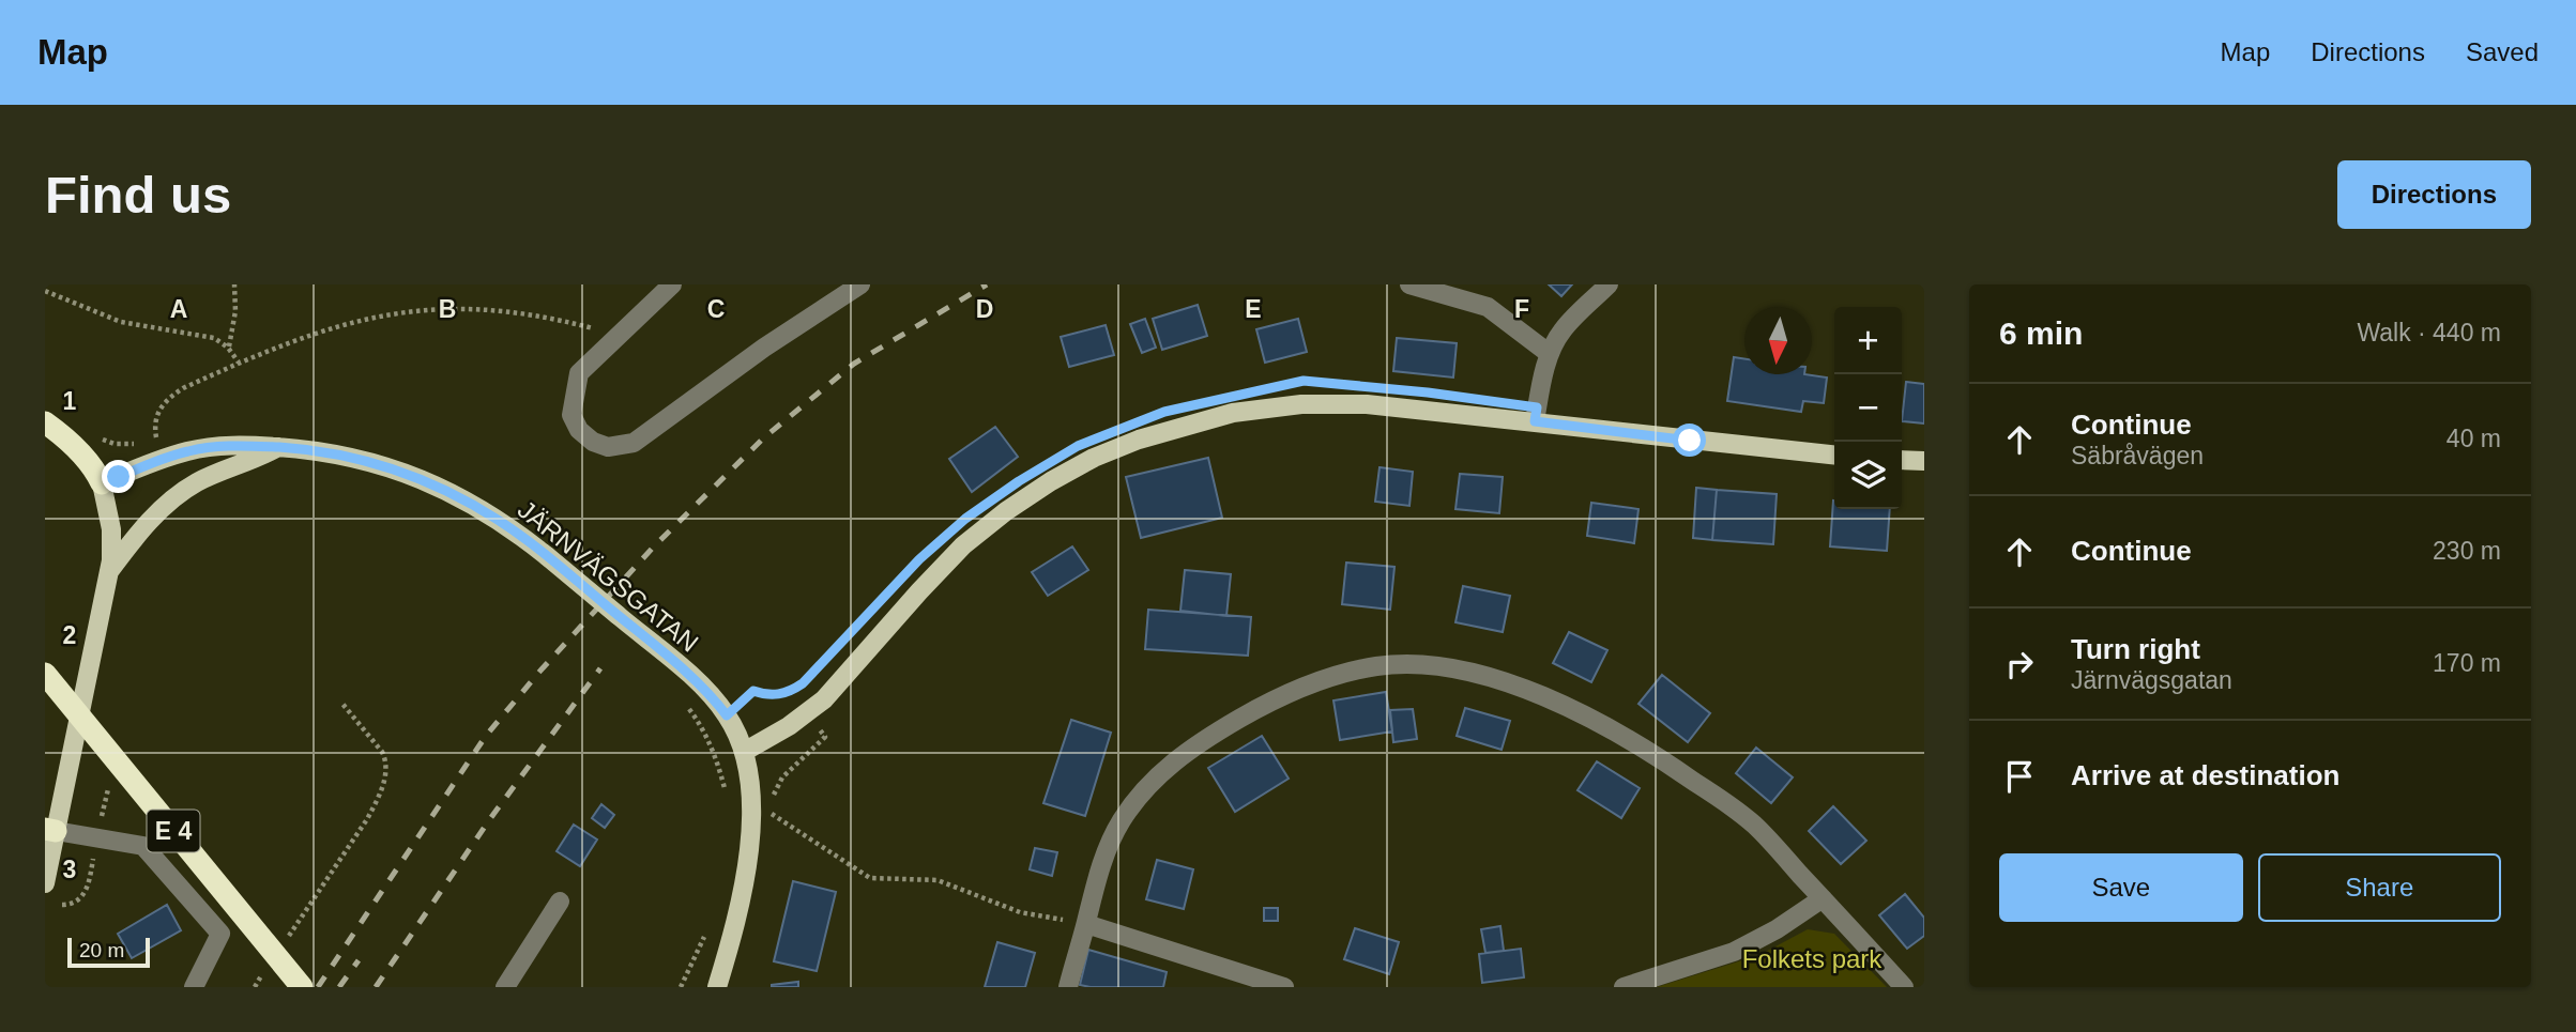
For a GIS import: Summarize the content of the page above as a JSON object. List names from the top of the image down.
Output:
{
  "streets": {
    "highway": ["E 4"],
    "main road": ["JÄRNVÄGSGATAN"]
  },
  "parks": ["Folkets park"],
  "scale_bar": "20 m",
  "north": "bottom",
  "page": {
    "header": "Map",
    "nav": ["Map", "Directions", "Saved"],
    "buttons": [
      "Directions",
      ["Save", "Share"]
    ],
    "title": "Find us",
    "heading": ["6 min", "Walk · 440 m"],
    "map_buttons": ["+", "−"],
    "list": [
      ["Continue", "Säbråvägen", "40 m"],
      ["Continue", "230 m"],
      ["Turn right", "Järnvägsgatan", "170 m"],
      "Arrive at destination"
    ],
    "scale": "20 m"
  },
  "grid": {
    "columns": [
      "A",
      "B",
      "C",
      "D",
      "E",
      "F"
    ],
    "rows": ["1", "2", "3"]
  }
}
